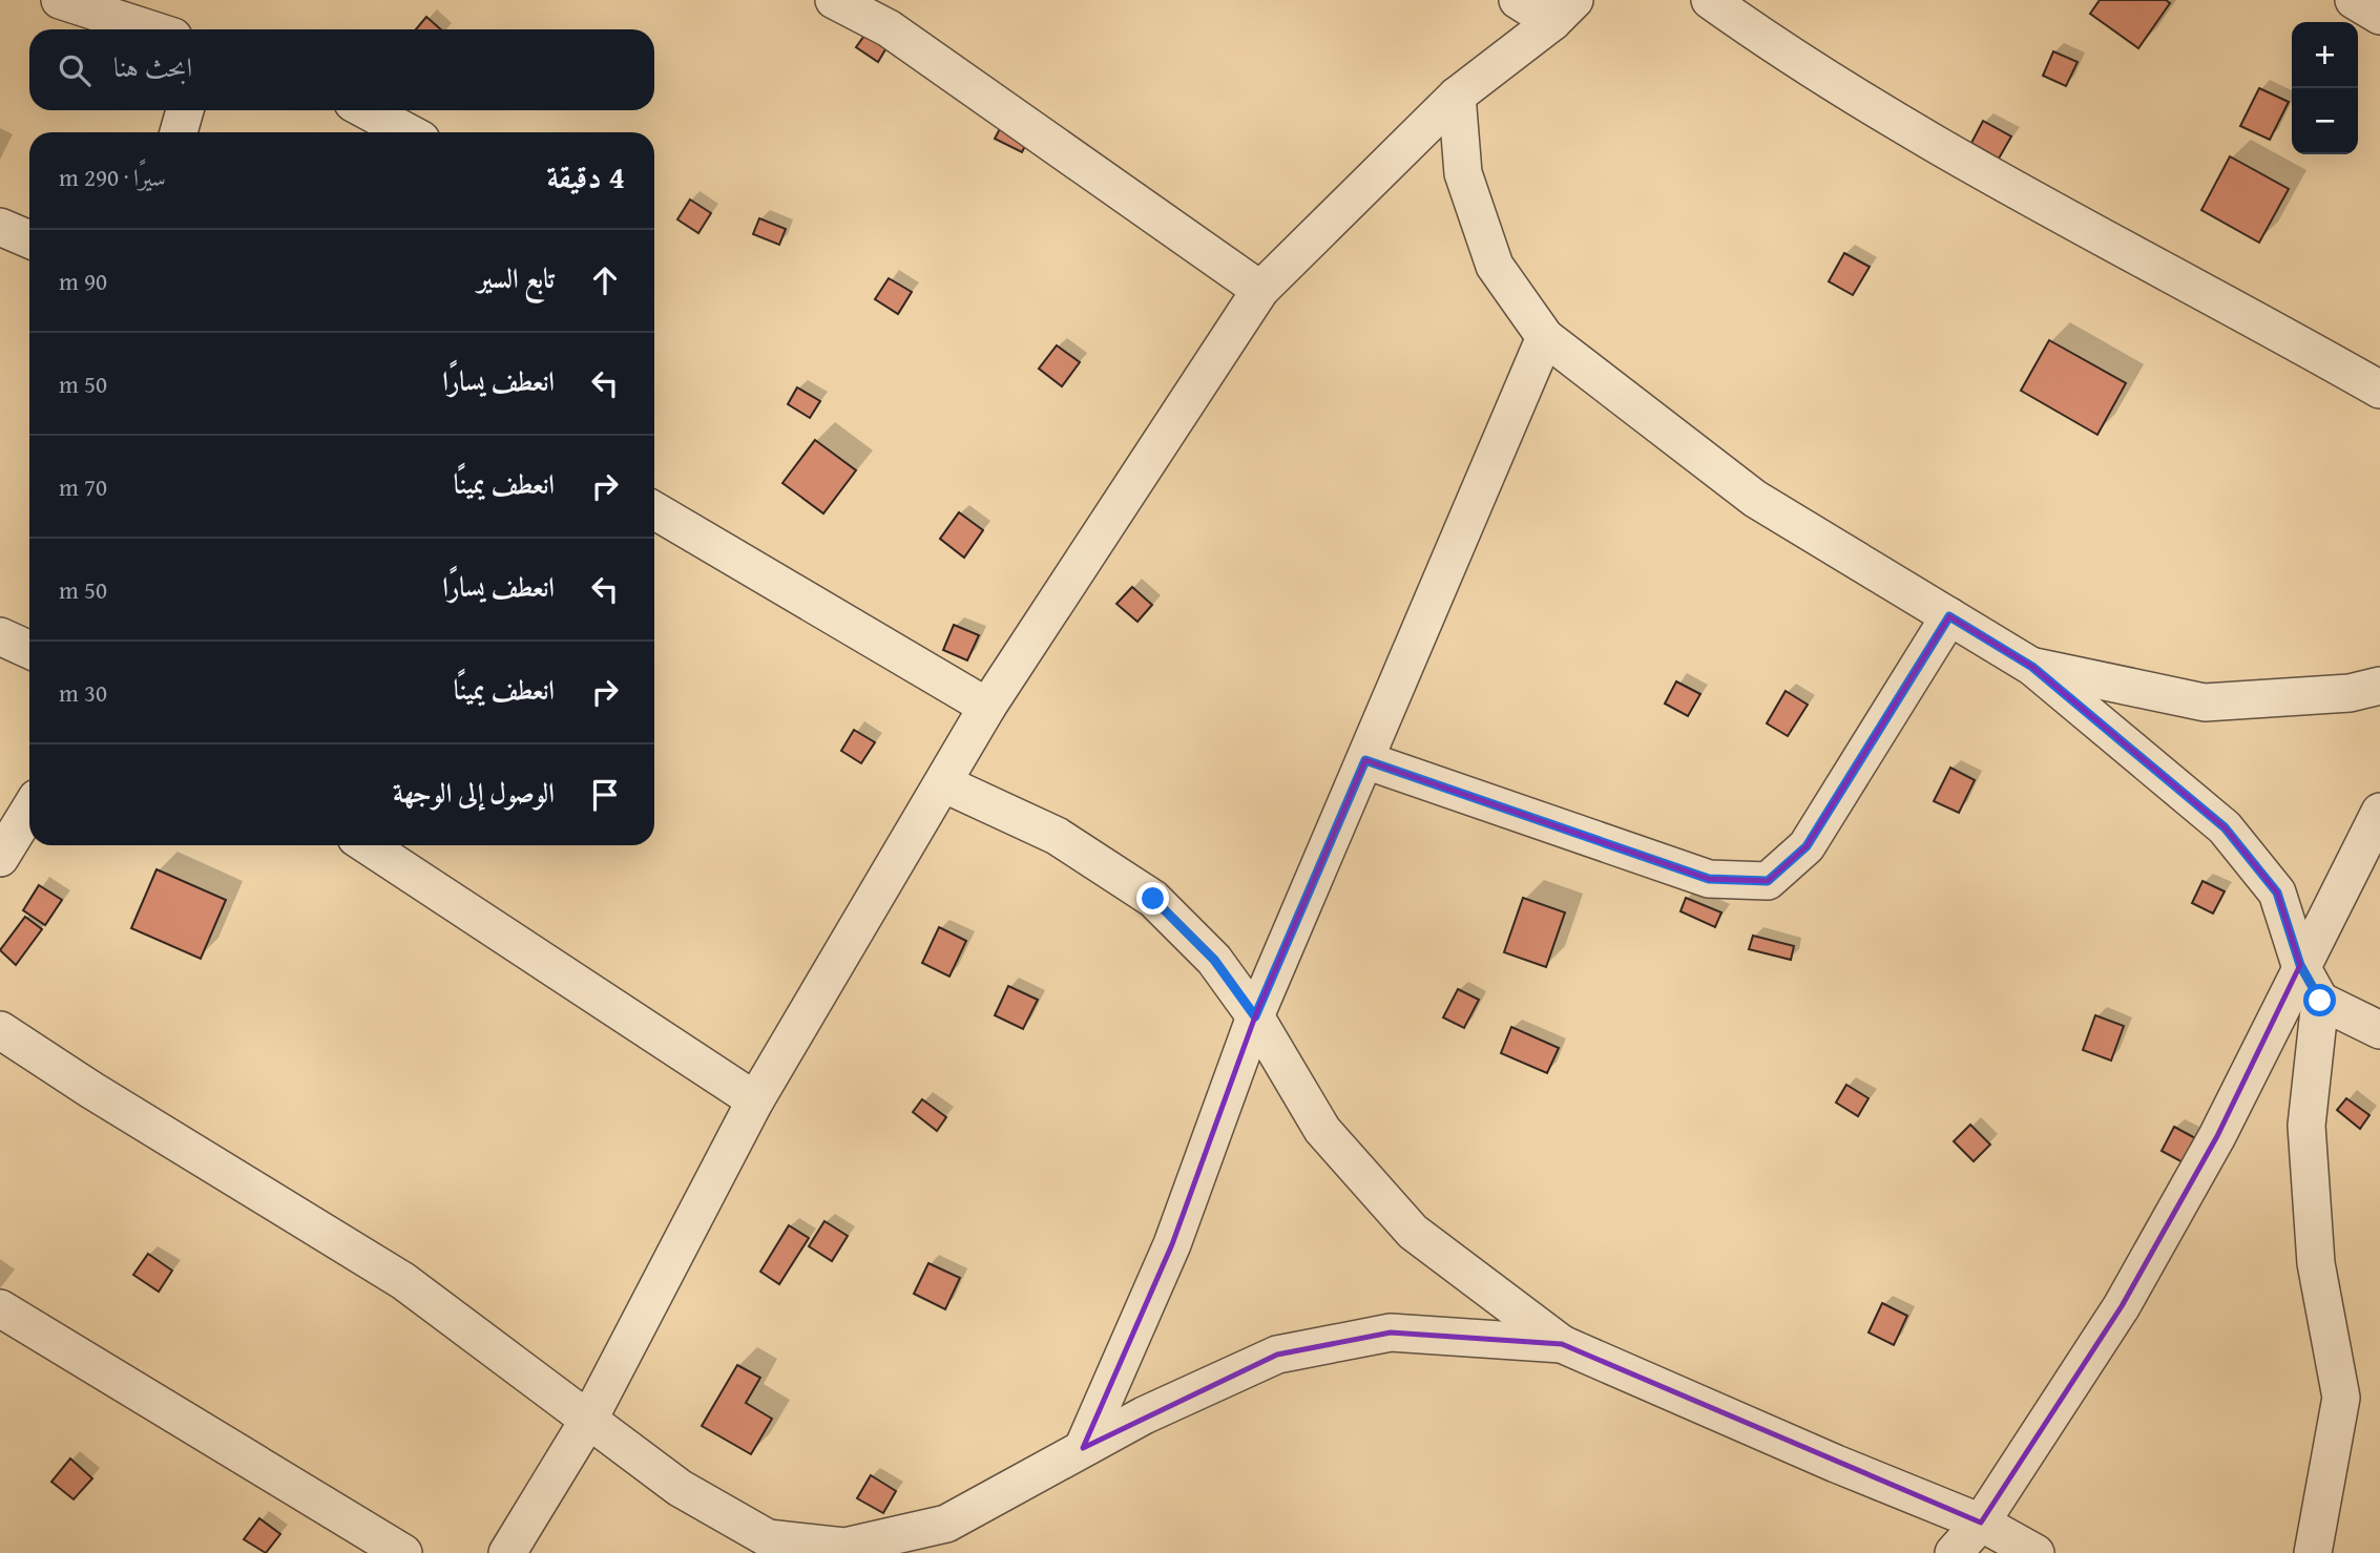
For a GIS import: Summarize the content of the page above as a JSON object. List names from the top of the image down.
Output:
{
  "page": {
    "map_buttons": ["+", "−"],
    "search": "ابحث هنا",
    "heading": ["4 دقيقة", "سيرًا · 290 m"],
    "list": [
      ["تابع السير", "90 m"],
      ["انعطف يسارًا", "50 m"],
      ["انعطف يمينًا", "70 m"],
      ["انعطف يسارًا", "50 m"],
      ["انعطف يمينًا", "30 m"],
      "الوصول إلى الوجهة"
    ]
  }
}
